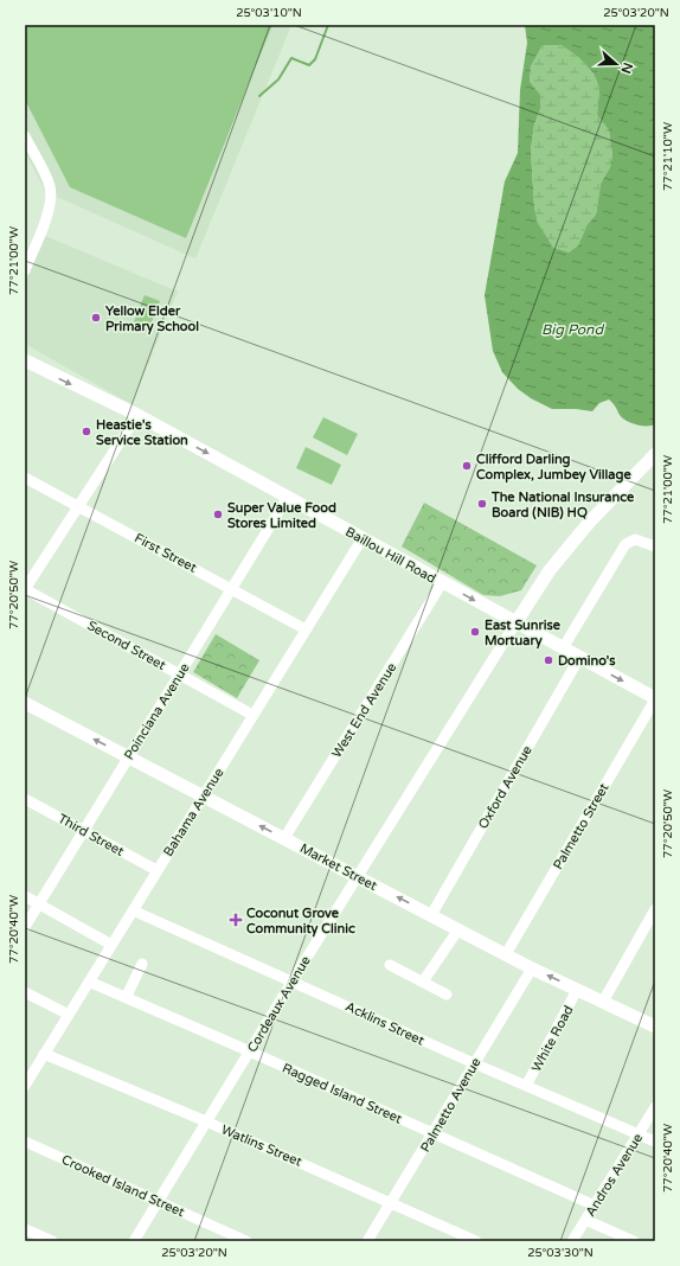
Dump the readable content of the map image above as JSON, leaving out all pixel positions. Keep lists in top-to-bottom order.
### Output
{
  "streets": {
    "main road": ["Baillou Hill Road", "Market Street"],
    "street": [
      "First Street",
      "Second Street",
      "West End Avenue",
      "Poinciana Avenue",
      "Oxford Avenue",
      "Bahama Avenue",
      "Palmetto Street",
      "Third Street",
      "Cordeaux Avenue",
      "Acklins Street",
      "White Road",
      "Ragged Island Street",
      "Palmetto Avenue",
      "Watlins Street",
      "Andros Avenue",
      "Crooked Island Street"
    ]
  },
  "crossings": [
    ["First Street", "Poinciana Avenue"],
    ["First Street", "Bahama Avenue"],
    ["Baillou Hill Road", "West End Avenue"],
    ["Baillou Hill Road", "Poinciana Avenue"],
    ["Baillou Hill Road", "Oxford Avenue"],
    ["Baillou Hill Road", "Bahama Avenue"],
    ["Baillou Hill Road", "Palmetto Street"],
    ["Baillou Hill Road", "Cordeaux Avenue"],
    ["Second Street", "Poinciana Avenue"],
    ["Second Street", "Bahama Avenue"],
    ["West End Avenue", "Market Street"],
    ["Poinciana Avenue", "Third Street"],
    ["Poinciana Avenue", "Market Street"],
    ["Oxford Avenue", "Market Street"],
    ["Bahama Avenue", "Third Street"],
    ["Bahama Avenue", "Market Street"],
    ["Bahama Avenue", "Acklins Street"],
    ["Bahama Avenue", "Ragged Island Street"],
    ["Bahama Avenue", "Watlins Street"],
    ["Palmetto Street", "Market Street"],
    ["Market Street", "Cordeaux Avenue"],
    ["Market Street", "White Road"],
    ["Market Street", "Palmetto Avenue"],
    ["Cordeaux Avenue", "Acklins Street"],
    ["Cordeaux Avenue", "Ragged Island Street"],
    ["Cordeaux Avenue", "Watlins Street"],
    ["Cordeaux Avenue", "Crooked Island Street"],
    ["Acklins Street", "White Road"],
    ["Acklins Street", "Palmetto Avenue"],
    ["Acklins Street", "Andros Avenue"],
    ["Ragged Island Street", "Palmetto Avenue"],
    ["Ragged Island Street", "Andros Avenue"],
    ["Palmetto Avenue", "Watlins Street"]
  ],
  "one_way": ["Baillou Hill Road", "Market Street"],
  "water": ["Big Pond"],
  "places": {
    "other": [
      "Yellow Elder Primary School",
      "Heastie's Service Station",
      "Clifford Darling Complex, Jumbey Village",
      "The National Insurance Board (NIB) HQ",
      "Super Value Food Stores Limited",
      "East Sunrise Mortuary",
      "Domino's"
    ],
    "health": ["Coconut Grove Community Clinic"]
  },
  "north": "right",
  "coordinates": [
    "25°03'10\"N",
    "25°03'20\"N",
    "77°21'10\"W",
    "77°21'00\"W",
    "77°20'50\"W",
    "77°20'40\"W",
    "25°03'30\"N"
  ]
}
